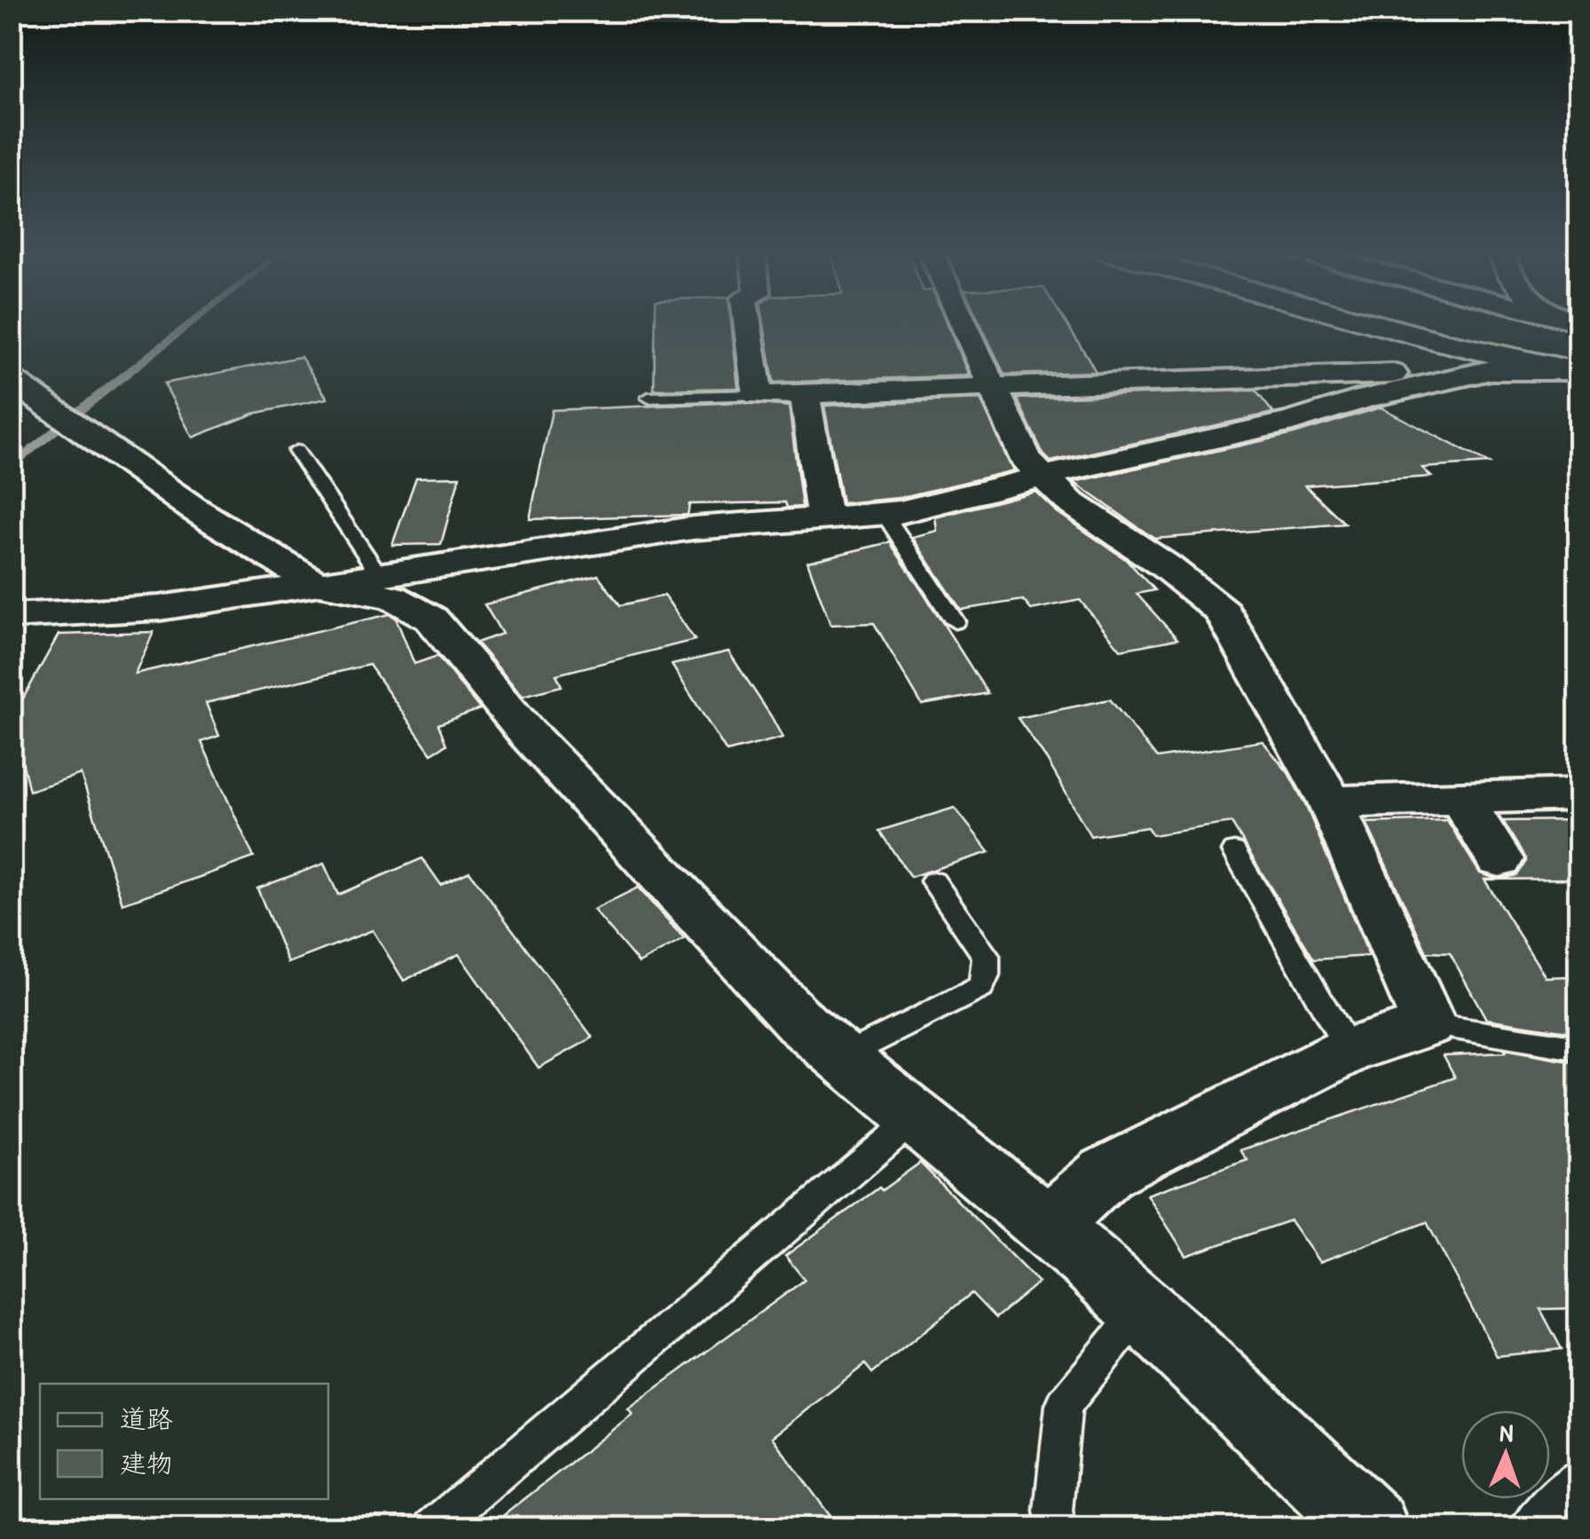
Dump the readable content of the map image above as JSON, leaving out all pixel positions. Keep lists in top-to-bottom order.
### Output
{
  "legend": ["道路", "建物"],
  "north": "top"
}
